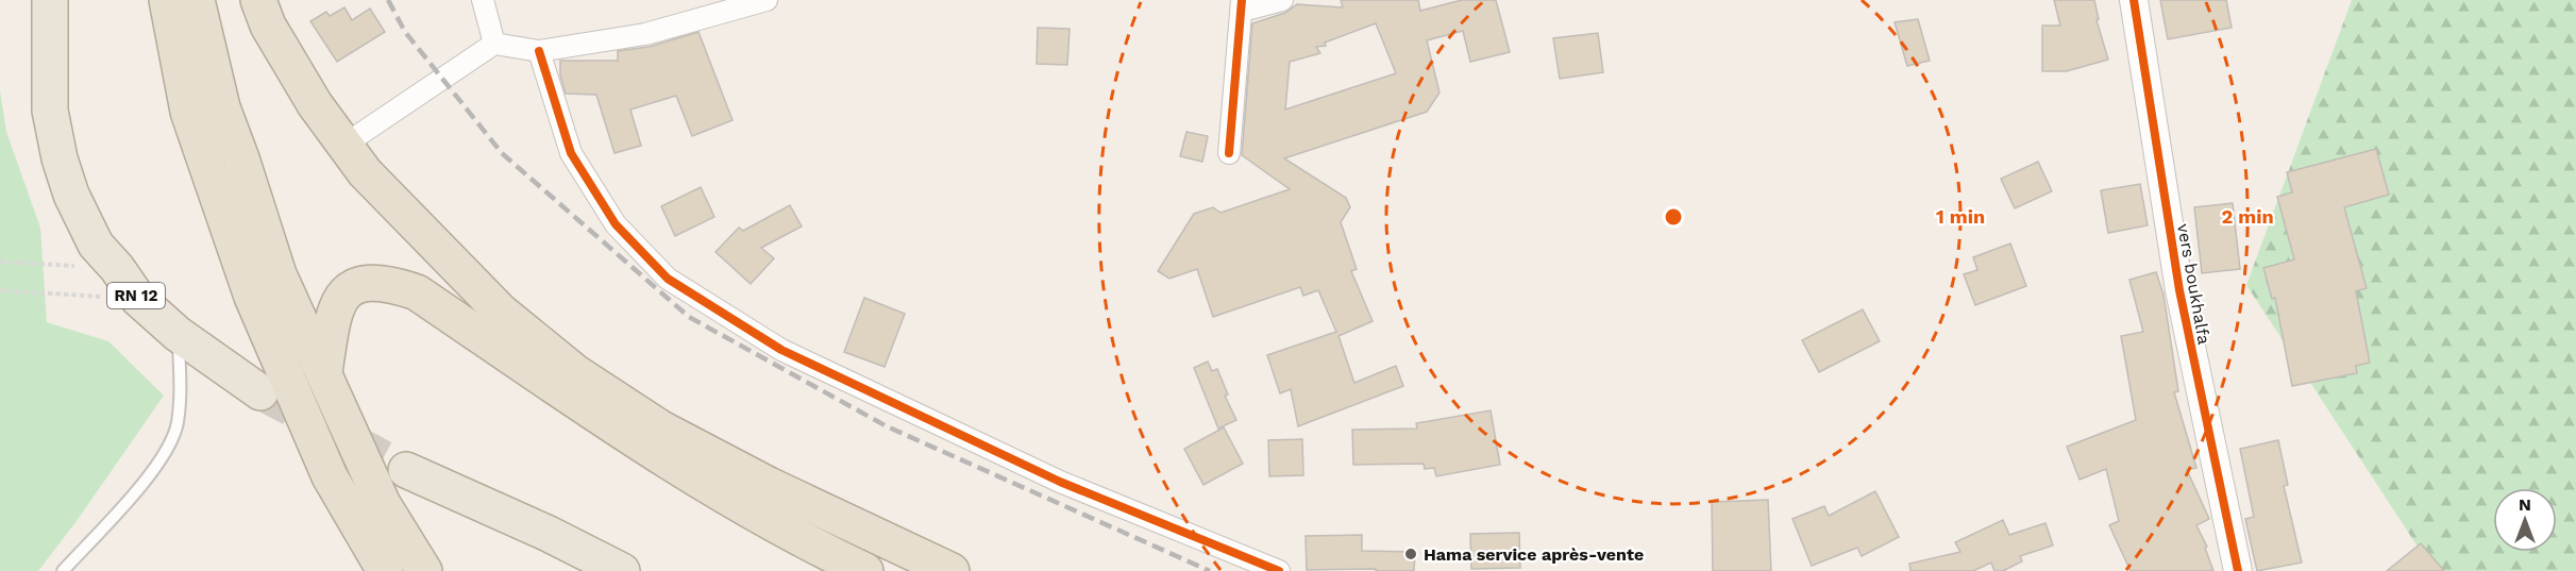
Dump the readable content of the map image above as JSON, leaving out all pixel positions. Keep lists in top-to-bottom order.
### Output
{
  "streets": {
    "highway": ["RN 12"],
    "street": ["vers boukhalfa"]
  },
  "places": ["Hama service après-vente"],
  "north": "top",
  "rings": ["1 min", "2 min"]
}
